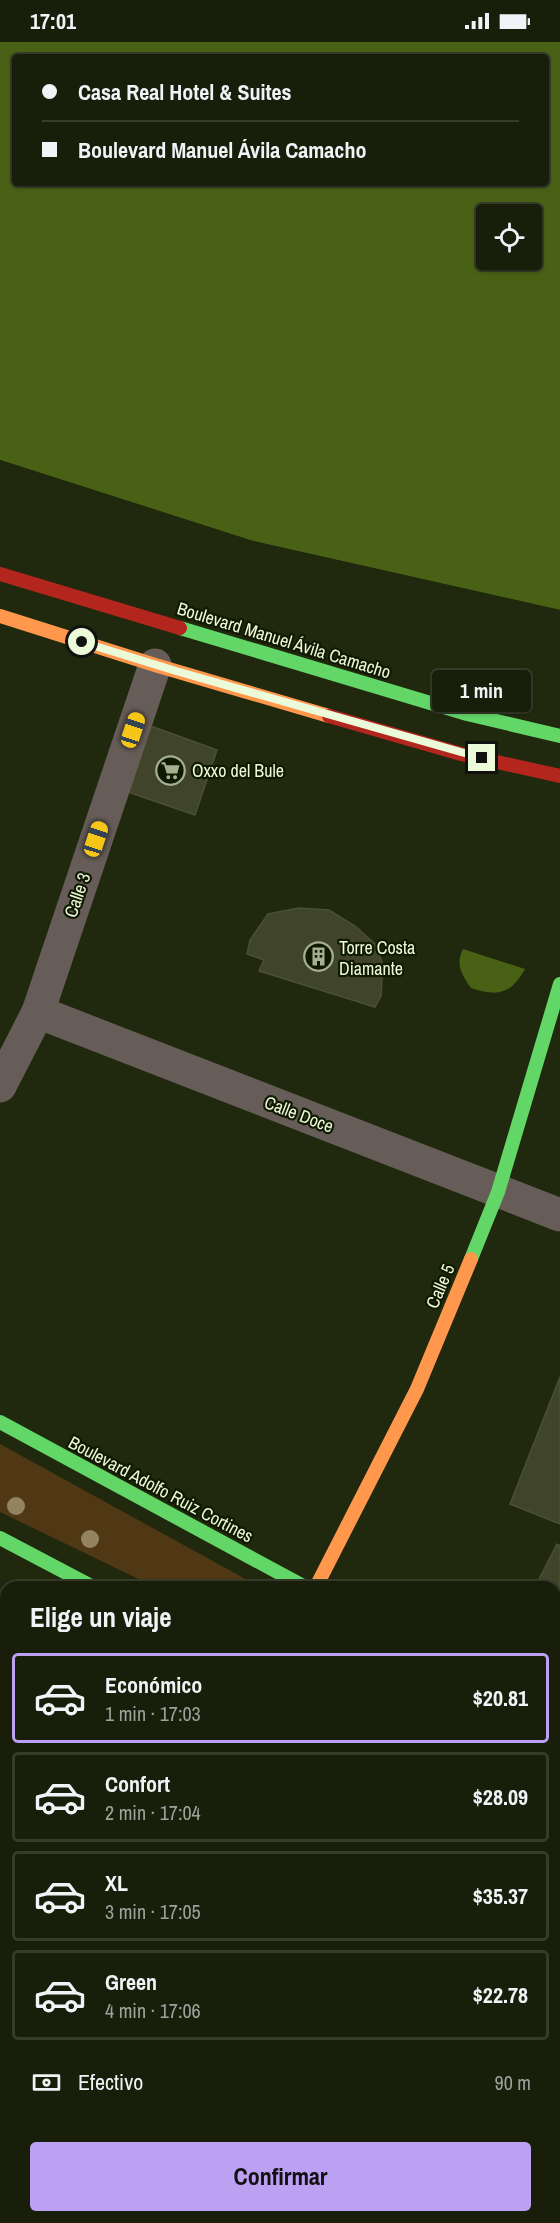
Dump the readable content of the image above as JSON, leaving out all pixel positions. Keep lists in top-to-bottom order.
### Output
{
  "streets": {
    "main road": ["Boulevard Manuel Ávila Camacho", "Calle 5", "Boulevard Adolfo Ruiz Cortines"],
    "street": ["Calle 3", "Calle Doce"]
  },
  "crossings": [
    ["Calle 3", "Calle Doce"],
    ["Calle Doce", "Calle 5"]
  ],
  "places": {
    "supermarket": ["Oxxo del Bule"],
    "building": ["Torre Costa Diamante"]
  },
  "page": {
    "status": "17:01",
    "banner": ["Casa Real Hotel & Suites", "Boulevard Manuel Ávila Camacho"],
    "bubble": "1 min",
    "heading": "Elige un viaje",
    "list": [
      {
        "name": "Económico",
        "note": "1 min · 17:03",
        "value": "$20.81"
      },
      {
        "name": "Confort",
        "note": "2 min · 17:04",
        "value": "$28.09"
      },
      {
        "name": "XL",
        "note": "3 min · 17:05",
        "value": "$35.37"
      },
      {
        "name": "Green",
        "note": "4 min · 17:06",
        "value": "$22.78"
      }
    ],
    "pay": ["Efectivo", "90 m"],
    "buttons": "Confirmar"
  }
}
